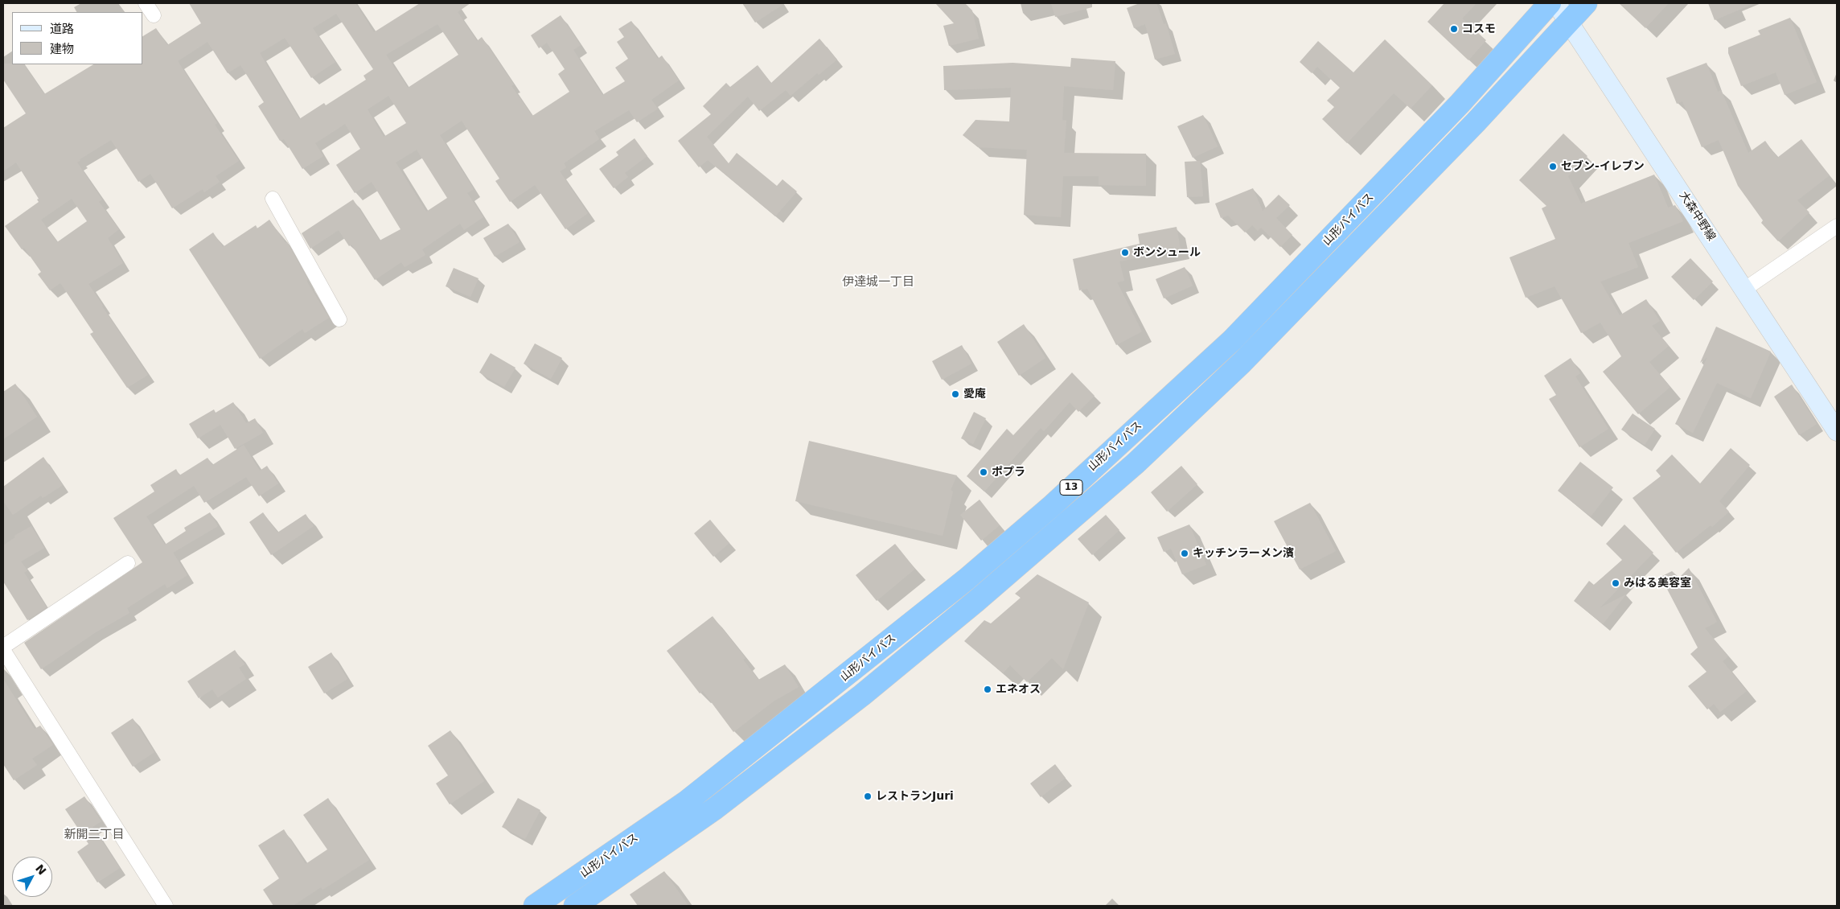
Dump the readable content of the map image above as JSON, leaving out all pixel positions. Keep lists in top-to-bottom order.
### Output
{
  "streets": {
    "highway": ["山形バイパス", "13"],
    "main road": ["大森中野線"]
  },
  "crossings": [
    ["大森中野線", "山形バイパス"]
  ],
  "districts": ["伊達城一丁目", "新開二丁目"],
  "places": [
    "コスモ",
    "セブン-イレブン",
    "ボンシュール",
    "愛庵",
    "ポプラ",
    "キッチンラーメン濱",
    "みはる美容室",
    "エネオス",
    "レストランJuri"
  ],
  "legend": ["道路", "建物"],
  "north": "top right"
}
